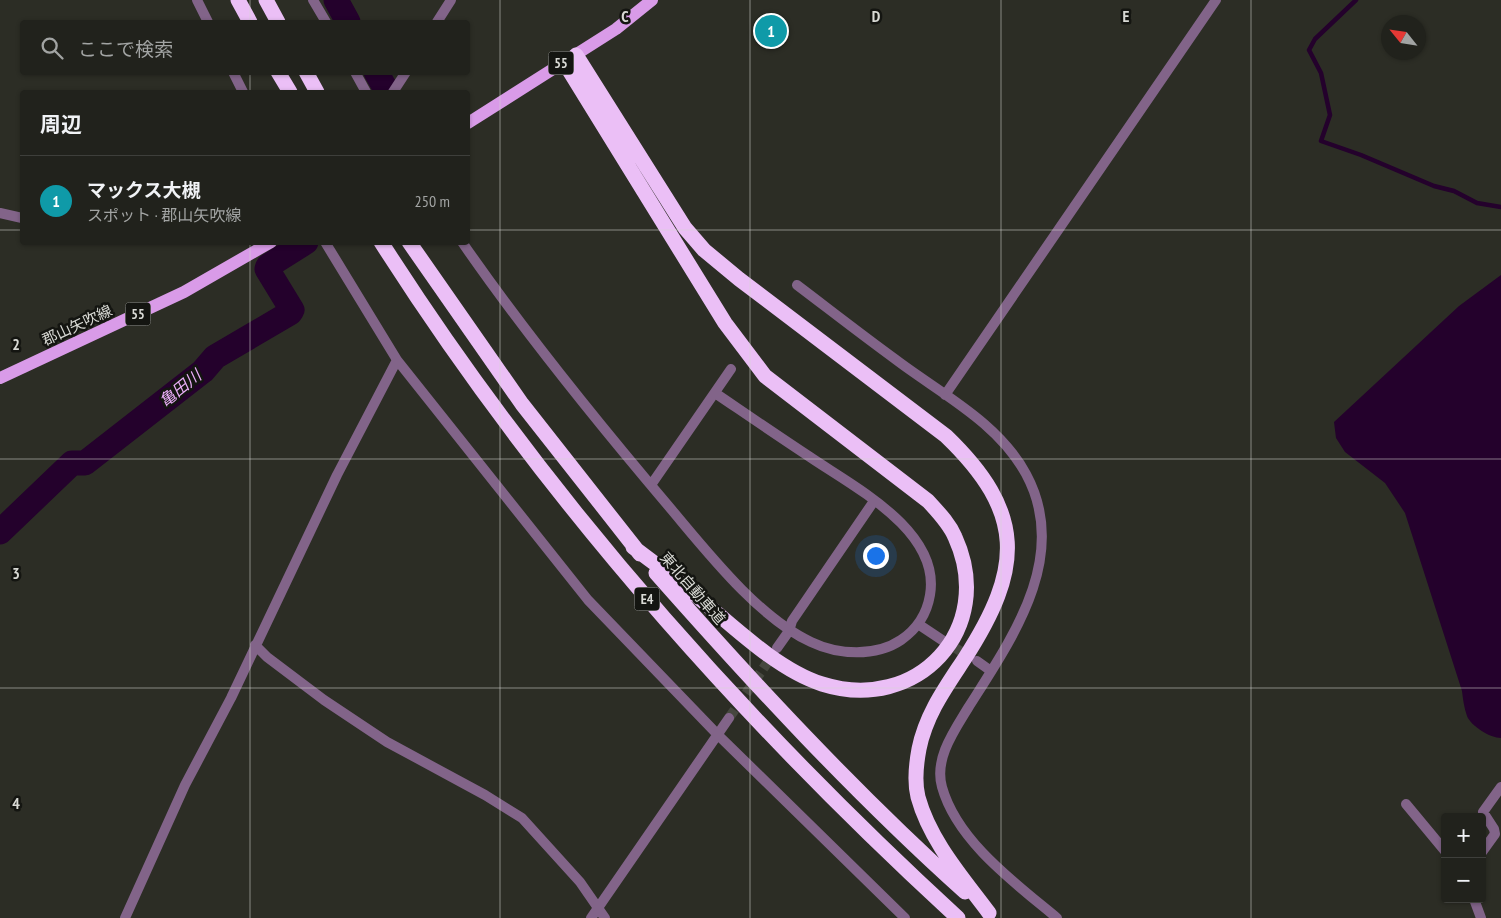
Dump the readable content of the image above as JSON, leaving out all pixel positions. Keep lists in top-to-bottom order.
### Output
{
  "streets": {
    "highway": ["東北自動車道", "E4"],
    "main road": ["55", "郡山矢吹線"]
  },
  "water": ["亀田川"],
  "north": "top left",
  "page": {
    "pins": "1",
    "search": "ここで検索",
    "heading": "周辺",
    "list": [
      {
        "mark": "1",
        "name": "マックス大槻",
        "note": "スポット · 郡山矢吹線",
        "value": "250 m"
      }
    ],
    "map_buttons": ["+", "−"]
  },
  "grid": {
    "columns": ["C", "D", "E"],
    "rows": ["2", "3", "4"]
  }
}
